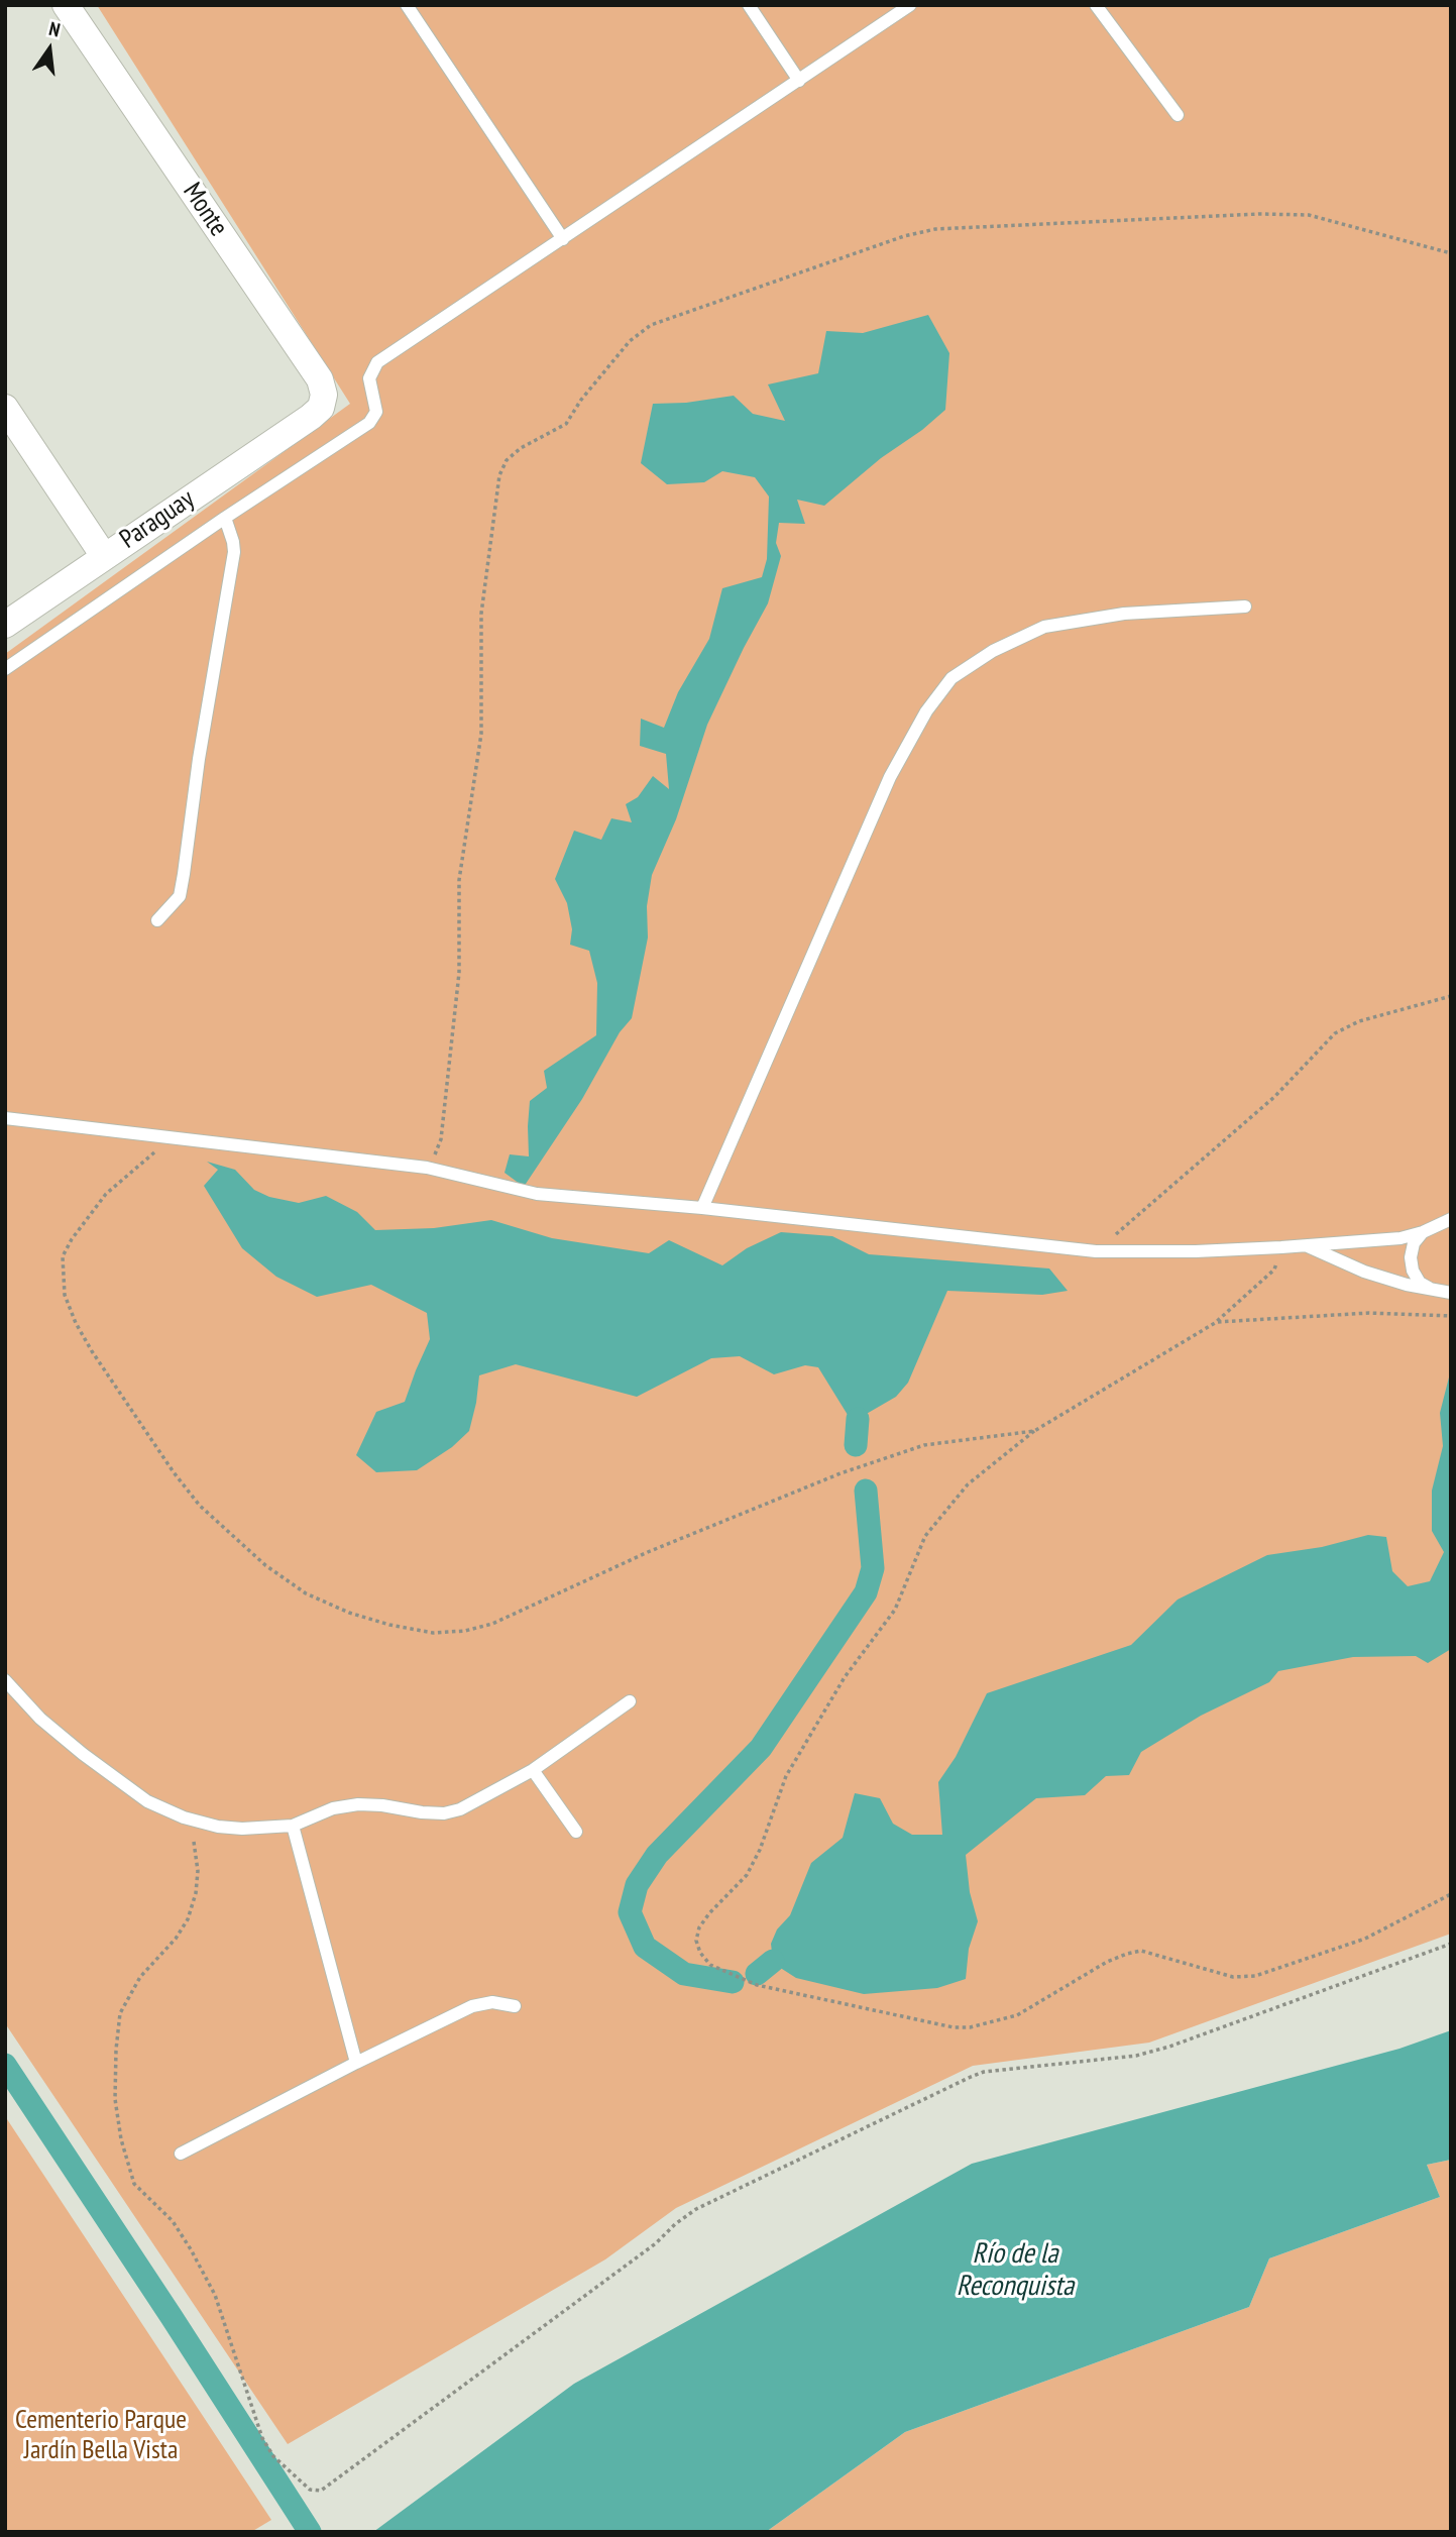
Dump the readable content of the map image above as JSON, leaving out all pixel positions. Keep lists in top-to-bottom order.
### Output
{
  "streets": {
    "street": ["Monte", "Paraguay"]
  },
  "crossings": [
    ["Monte", "Paraguay"]
  ],
  "water": ["Río de la Reconquista"],
  "parks": ["Cementerio Parque Jardín Bella Vista"],
  "north": "top"
}
